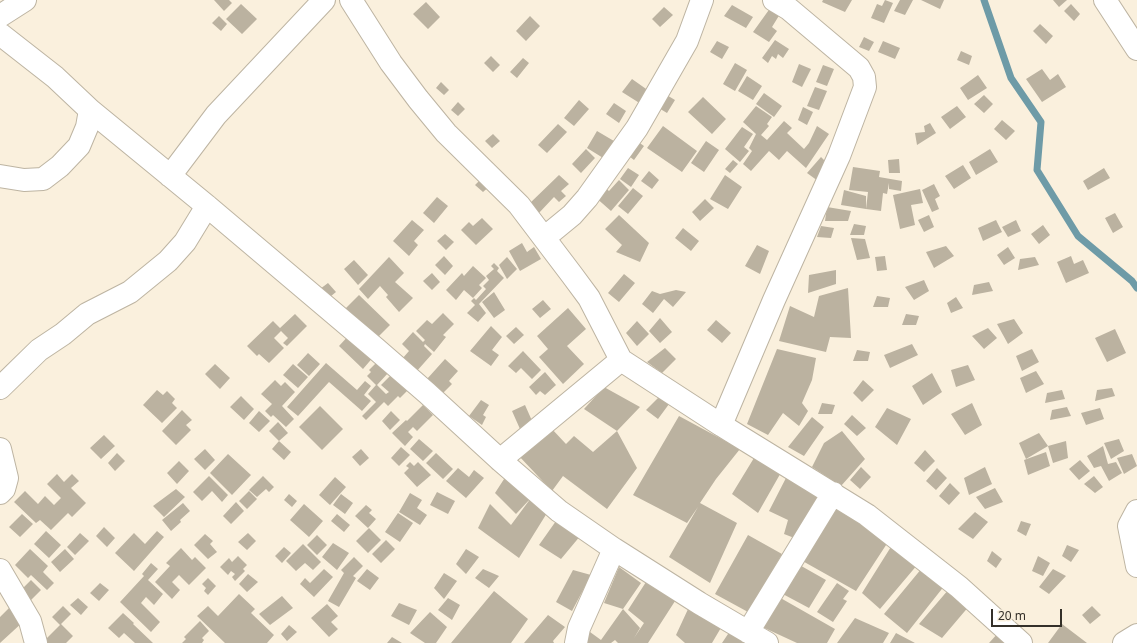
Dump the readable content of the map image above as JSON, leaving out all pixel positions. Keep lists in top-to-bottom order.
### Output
{
  "scale_bar": "20 m"
}
